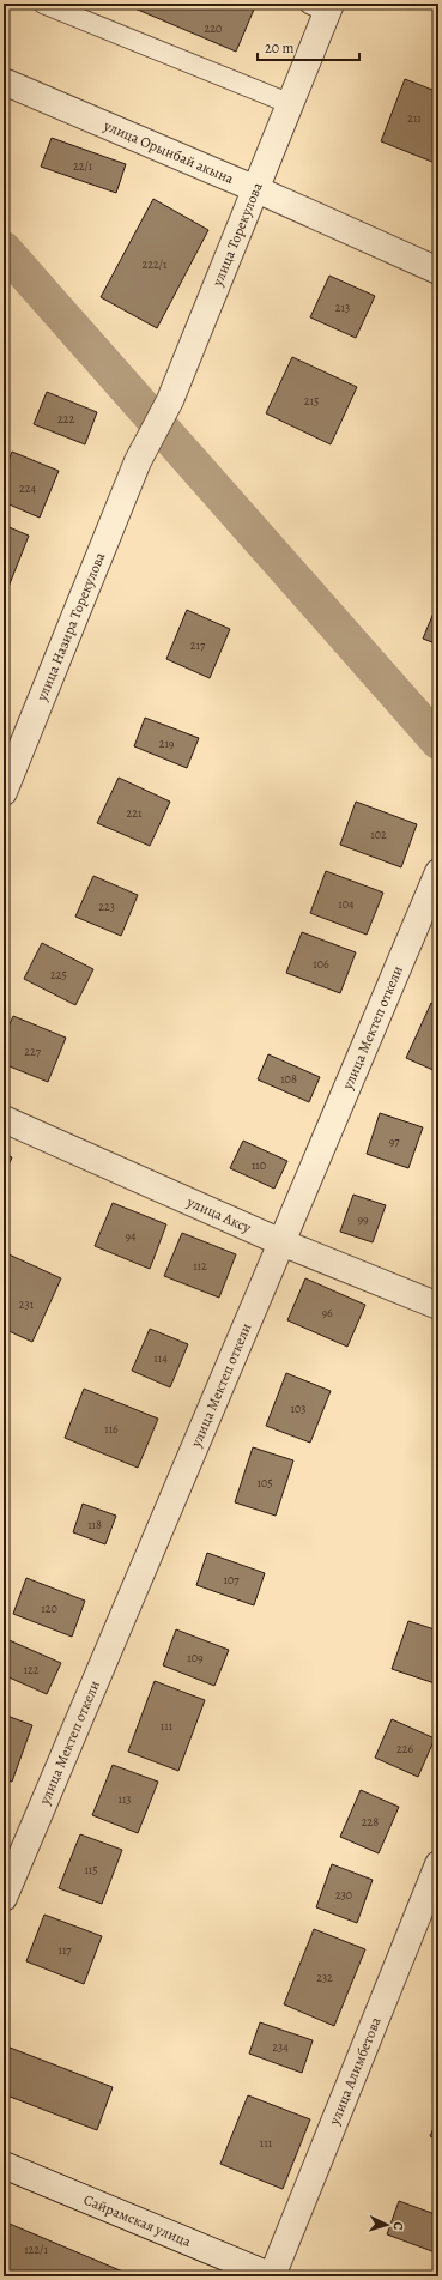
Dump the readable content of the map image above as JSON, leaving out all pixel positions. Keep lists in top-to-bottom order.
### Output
{
  "streets": {
    "street": [
      "улица Орынбай акына",
      "улица Торекулова",
      "улица Назира Торекулова",
      "улица Мектеп откели",
      "улица Аксу",
      "улица Алимбетова",
      "Сайрамская улица"
    ]
  },
  "crossings": [
    ["улица Орынбай акына", "улица Торекулова"],
    ["улица Торекулова", "улица Назира Торекулова"],
    ["улица Мектеп откели", "улица Аксу"],
    ["улица Алимбетова", "Сайрамская улица"]
  ],
  "house_numbers": [
    "220",
    "211",
    "22/1",
    "222/1",
    "213",
    "215",
    "222",
    "224",
    "217",
    "219",
    "221",
    "102",
    "104",
    "223",
    "106",
    "225",
    "227",
    "108",
    "97",
    "110",
    "99",
    "94",
    "112",
    "231",
    "96",
    "114",
    "103",
    "116",
    "105",
    "118",
    "107",
    "120",
    "109",
    "122",
    "111",
    "226",
    "113",
    "228",
    "115",
    "230",
    "117",
    "232",
    "234",
    "111",
    "122/1"
  ],
  "scale_bar": "20 m",
  "north": "right"
}
